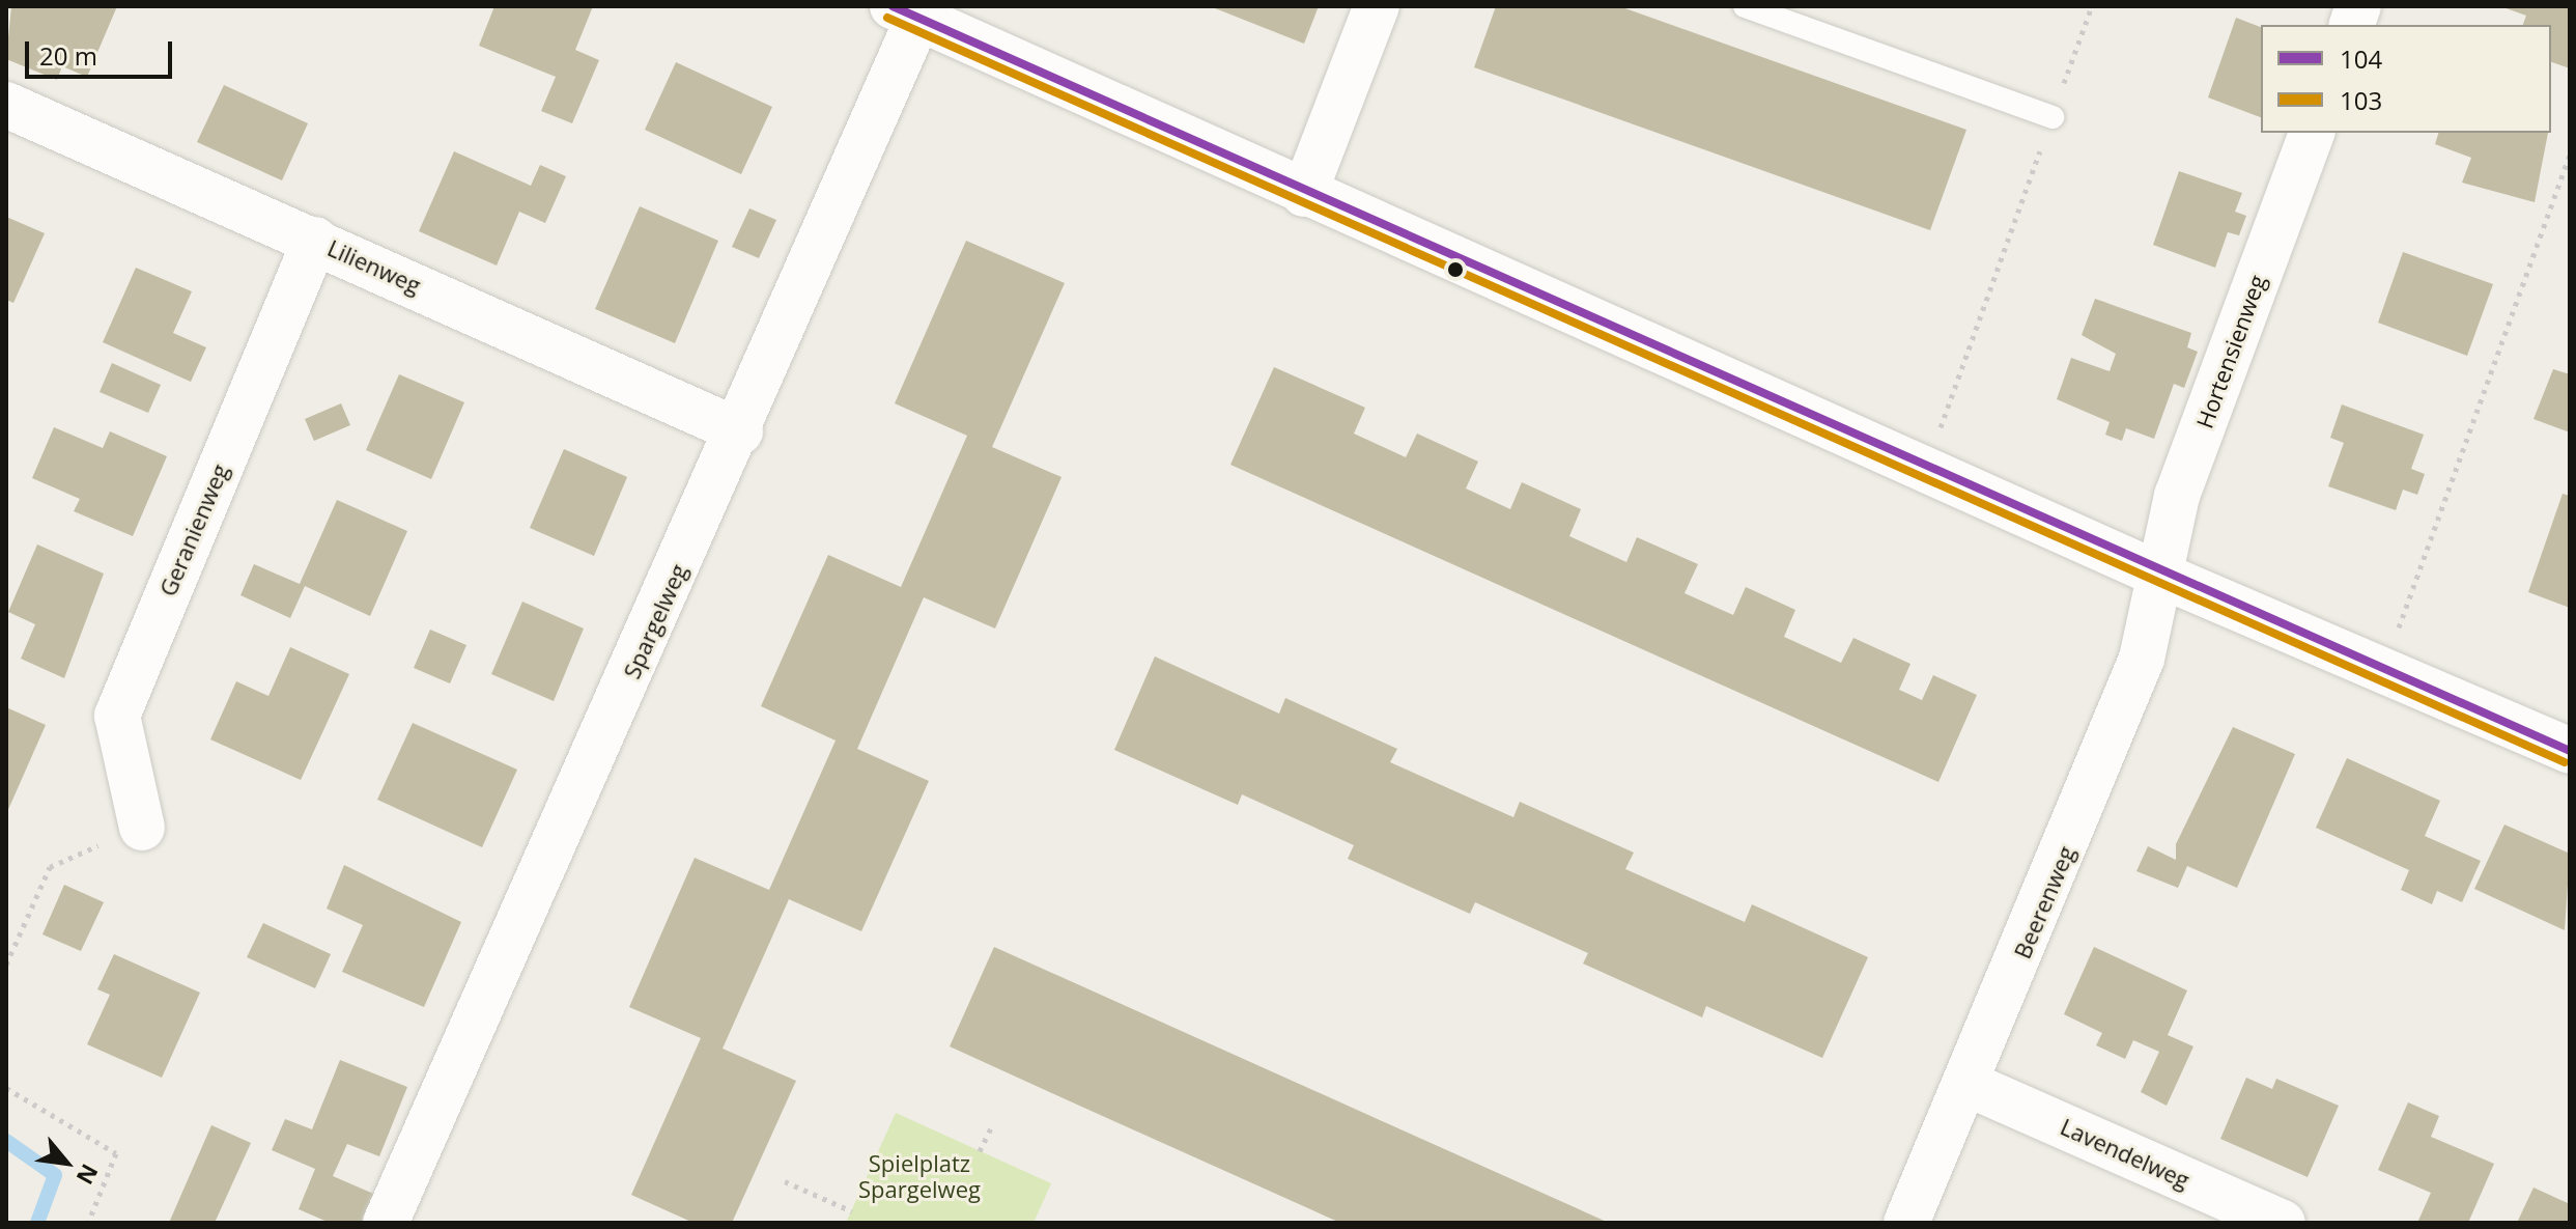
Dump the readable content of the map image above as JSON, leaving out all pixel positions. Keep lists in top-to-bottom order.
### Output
{
  "streets": {
    "street": [
      "Lilienweg",
      "Hortensienweg",
      "Geranienweg",
      "Spargelweg",
      "Beerenweg",
      "Lavendelweg"
    ]
  },
  "crossings": [
    ["Lilienweg", "Geranienweg"],
    ["Lilienweg", "Spargelweg"],
    ["Hortensienweg", "Beerenweg"],
    ["Beerenweg", "Lavendelweg"]
  ],
  "parks": ["Spielplatz Spargelweg"],
  "lines": ["transit line 104", "transit line 103"],
  "legend": ["104", "103"],
  "scale_bar": "20 m",
  "north": "bottom right"
}
